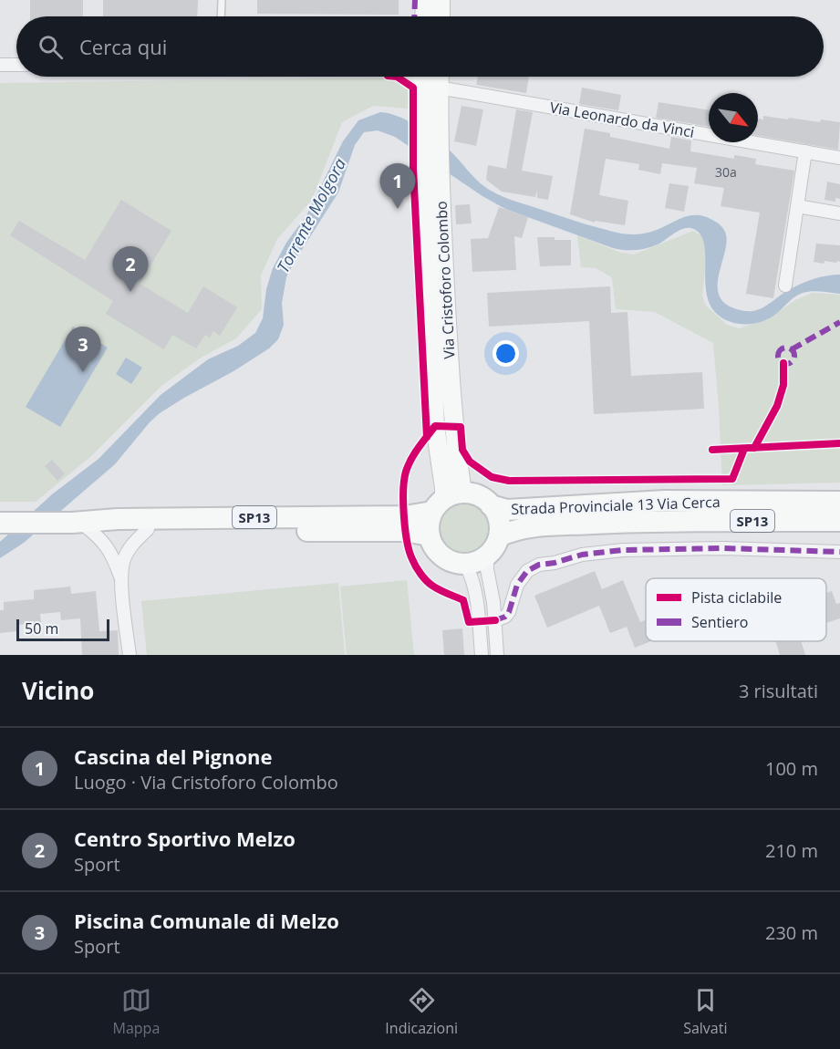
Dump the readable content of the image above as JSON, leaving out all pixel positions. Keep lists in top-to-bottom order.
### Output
{
  "streets": {
    "main road": ["Strada Provinciale 13 Via Cerca", "SP13"],
    "street": ["Via Leonardo da Vinci", "Via Cristoforo Colombo"]
  },
  "crossings": [
    ["Via Leonardo da Vinci", "Via Cristoforo Colombo"],
    ["Via Cristoforo Colombo", "Strada Provinciale 13 Via Cerca"],
    ["Via Cristoforo Colombo", "SP13"],
    ["Strada Provinciale 13 Via Cerca", "SP13"]
  ],
  "water": ["Torrente Molgora"],
  "house_numbers": ["30a"],
  "legend": ["Pista ciclabile", "Sentiero"],
  "scale_bar": "50 m",
  "north": "bottom right",
  "page": {
    "search": "Cerca qui",
    "pins": ["1", "2", "3"],
    "scale": "50 m",
    "heading": ["Vicino", "3 risultati"],
    "list": [
      {
        "mark": "1",
        "name": "Cascina del Pignone",
        "note": "Luogo · Via Cristoforo Colombo",
        "value": "100 m"
      },
      {
        "mark": "2",
        "name": "Centro Sportivo Melzo",
        "note": "Sport",
        "value": "210 m"
      },
      {
        "mark": "3",
        "name": "Piscina Comunale di Melzo",
        "note": "Sport",
        "value": "230 m"
      }
    ],
    "nav": ["Mappa", "Indicazioni", "Salvati"]
  }
}
